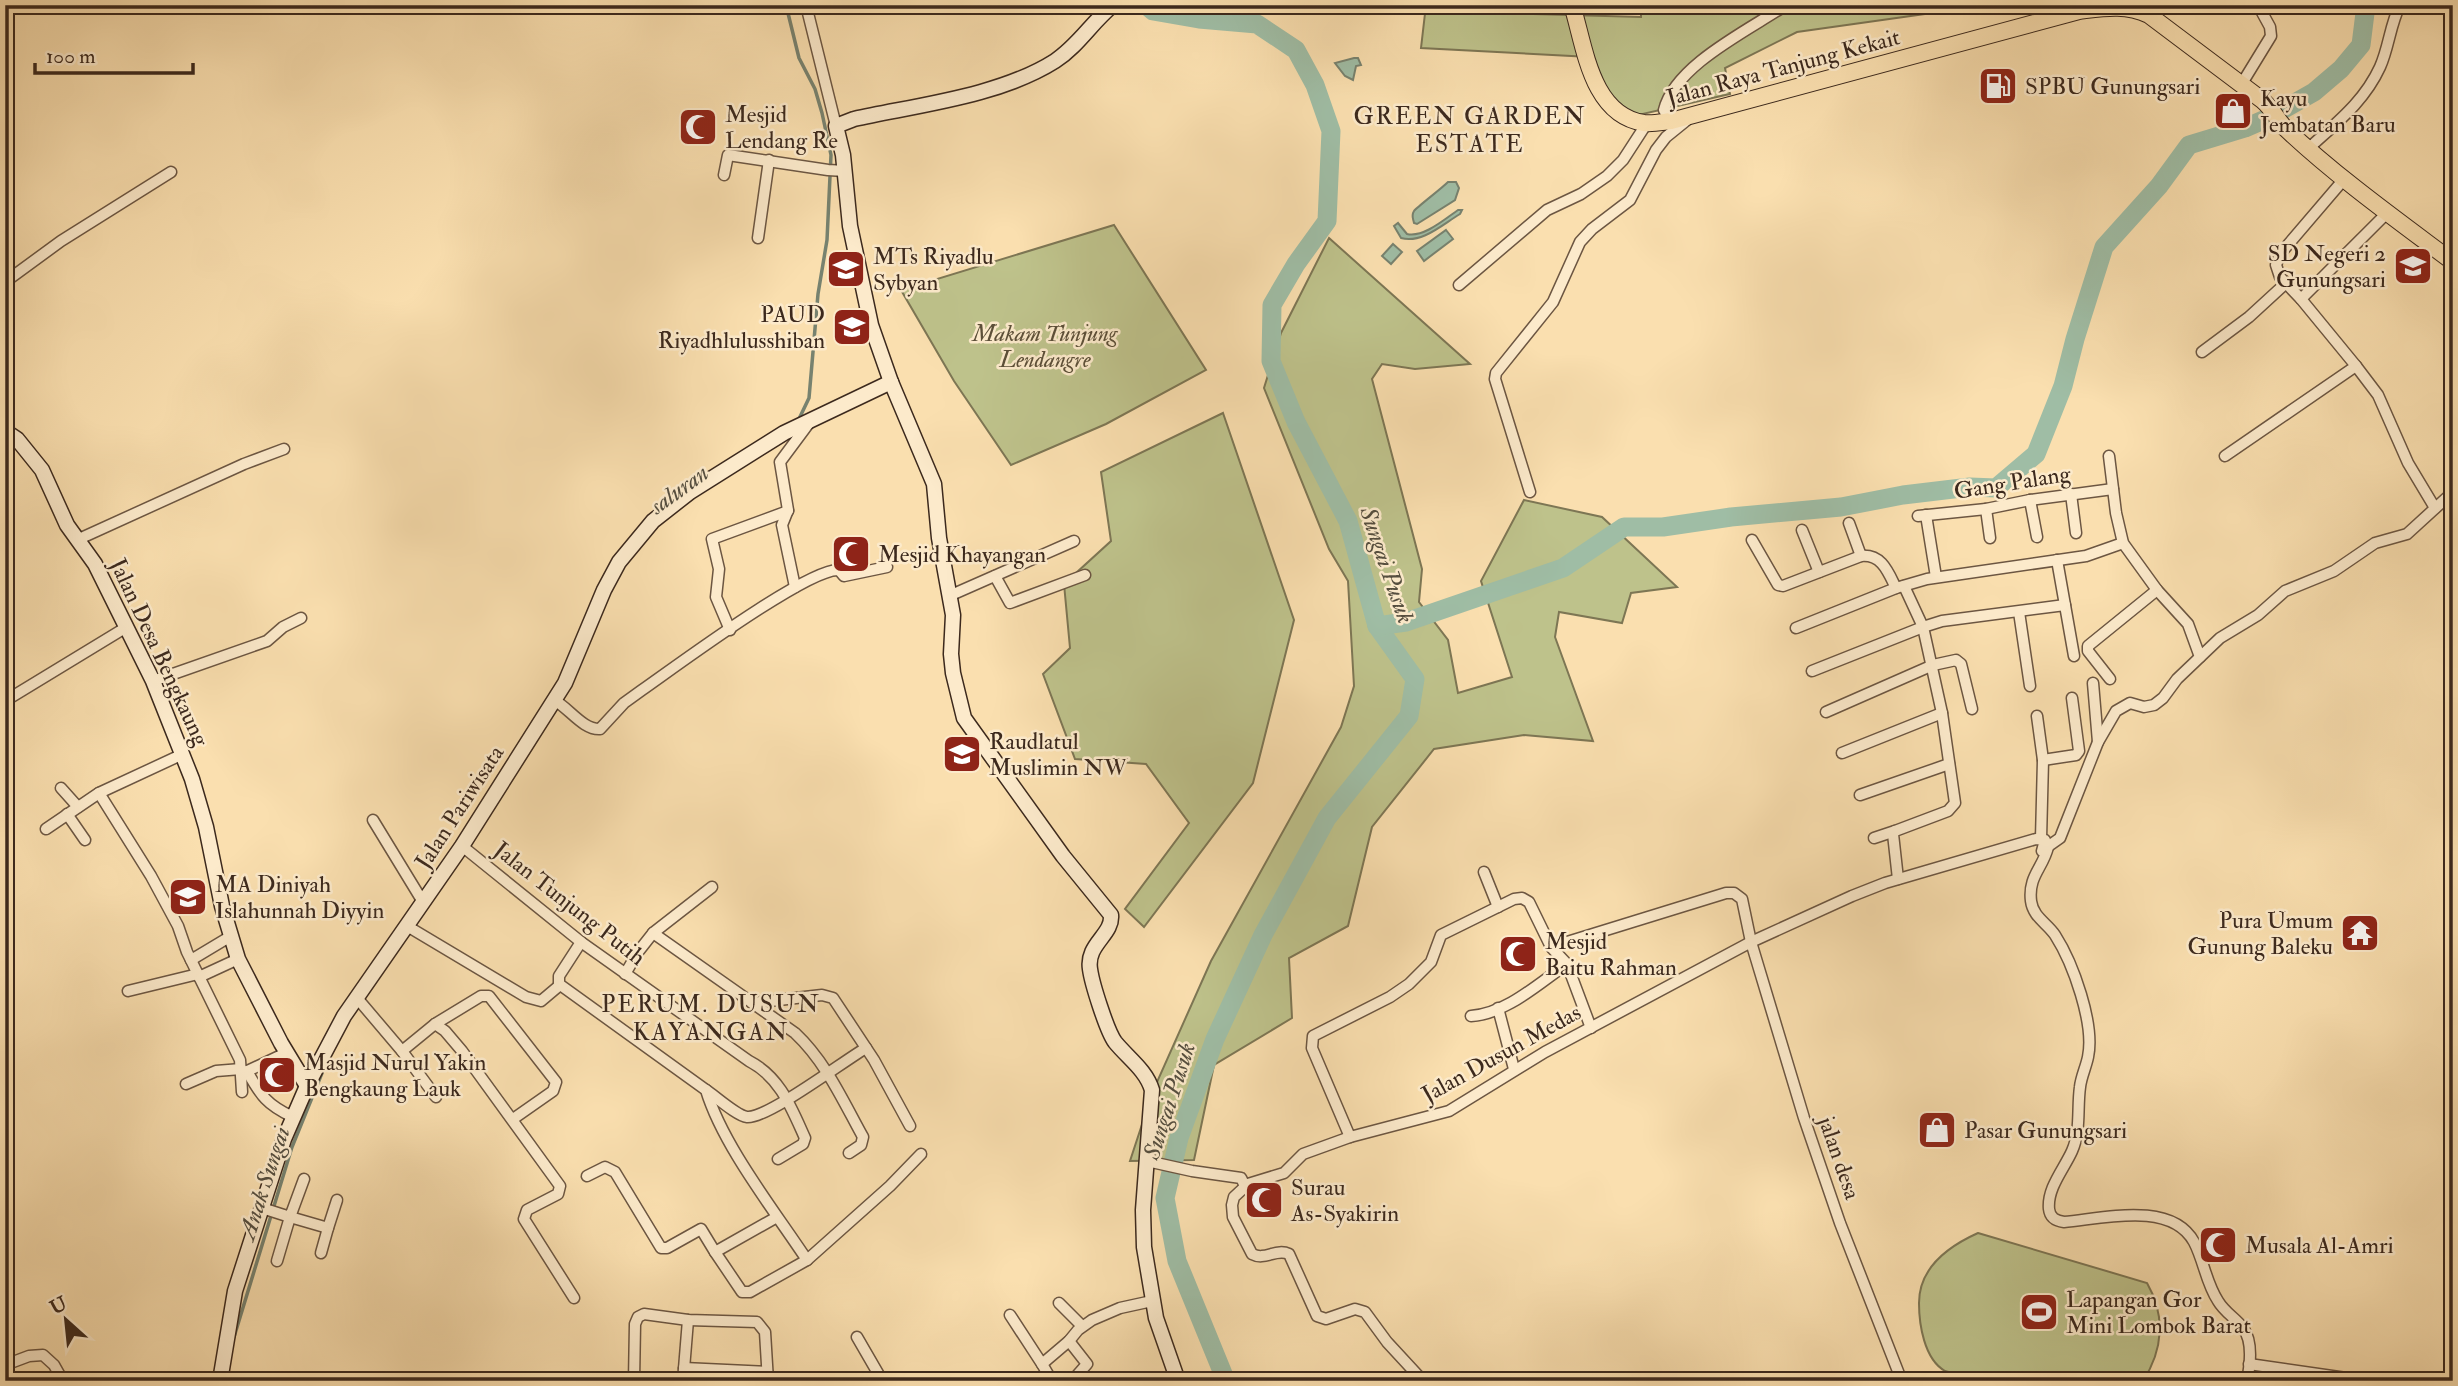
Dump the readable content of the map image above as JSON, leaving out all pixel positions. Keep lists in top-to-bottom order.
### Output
{
  "streets": {
    "main road": ["Jalan Raya Tanjung Kekait"],
    "street": [
      "Gang Palang",
      "Jalan Desa Bengkaung",
      "Jalan Pariwisata",
      "Jalan Tunjung Putih",
      "Jalan Dusun Medas",
      "jalan desa"
    ]
  },
  "crossings": [
    ["Jalan Desa Bengkaung", "Jalan Pariwisata"],
    ["Jalan Pariwisata", "Jalan Tunjung Putih"],
    ["Jalan Dusun Medas", "jalan desa"]
  ],
  "districts": ["GREEN GARDEN ESTATE", "PERUM. DUSUN KAYANGAN"],
  "water": ["saluran", "Sungai Pusuk", "Anak Sungai"],
  "parks": ["Makam Tunjung Lendangre"],
  "places": {
    "fuel station": ["SPBU Gunungsari"],
    "shop": ["Kayu Jembatan Baru", "Pasar Gunungsari"],
    "mosque": [
      "Mesjid Lendang Re",
      "Mesjid Khayangan",
      "Mesjid Baitu Rahman",
      "Masjid Nurul Yakin Bengkaung Lauk",
      "Surau As-Syakirin",
      "Musala Al-Amri"
    ],
    "school or university": [
      "SD Negeri 2 Gunungsari",
      "MTs Riyadlu Sybyan",
      "PAUD Riyadhlulusshiban",
      "Raudlatul Muslimin NW",
      "MA Diniyah Islahunnah Diyyin"
    ],
    "temple": ["Pura Umum Gunung Baleku"],
    "sports": ["Lapangan Gor Mini Lombok Barat"]
  },
  "scale_bar": "100 m",
  "north": "top left"
}
